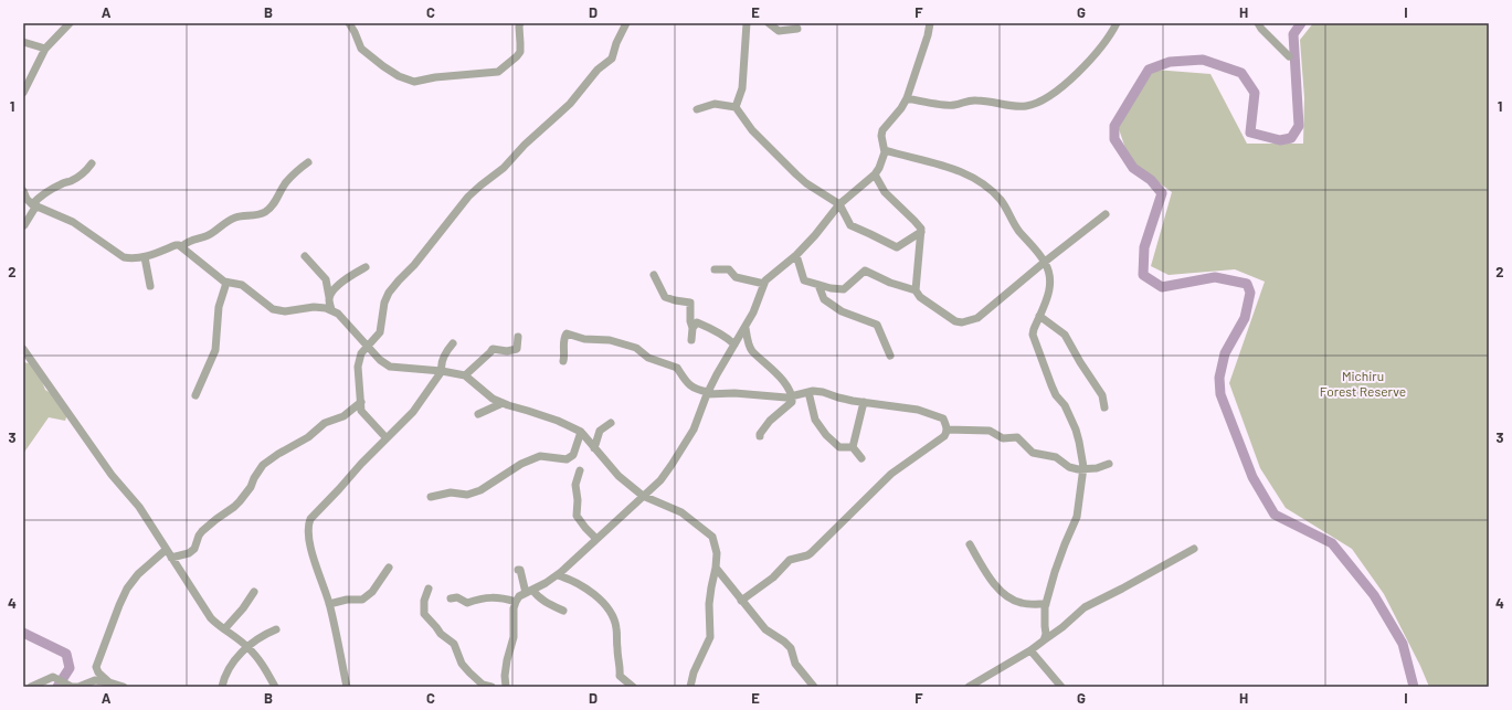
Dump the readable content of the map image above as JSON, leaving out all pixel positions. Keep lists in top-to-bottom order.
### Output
{
  "parks": ["Michiru Forest Reserve"],
  "grid": {
    "columns": [
      "A",
      "B",
      "C",
      "D",
      "E",
      "F",
      "G",
      "H",
      "I"
    ],
    "rows": [
      "1",
      "2",
      "3",
      "4"
    ]
  }
}
